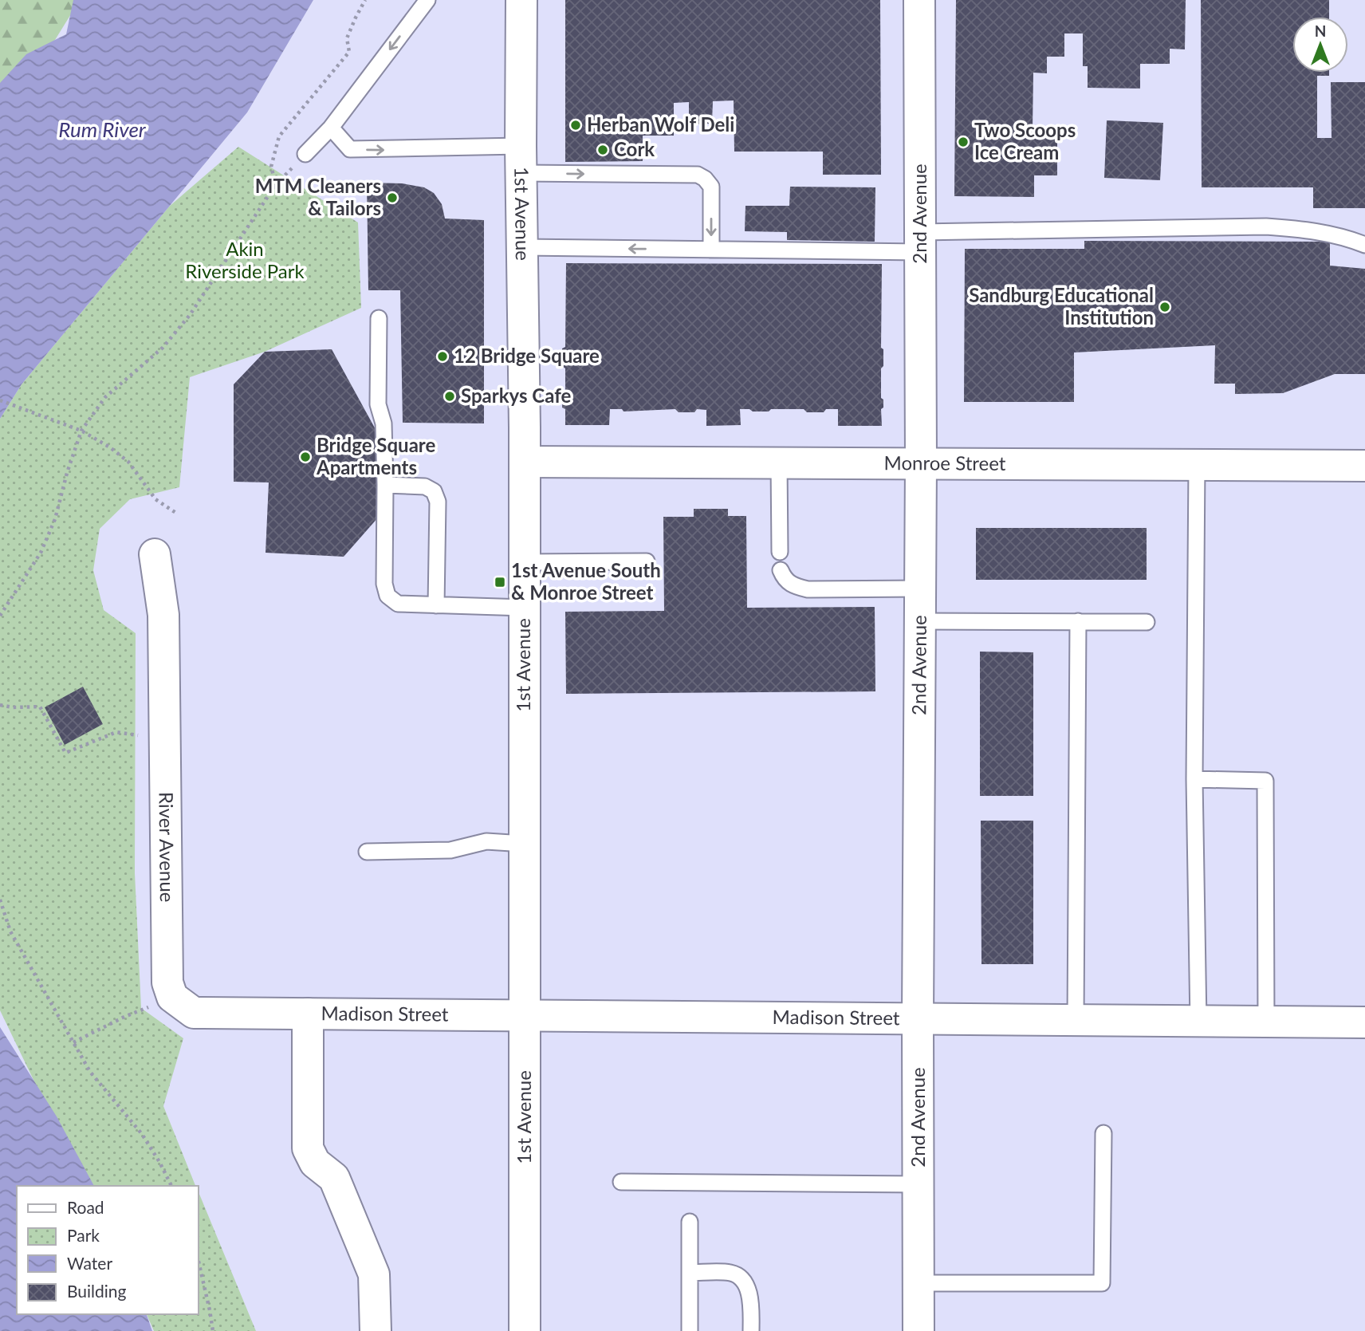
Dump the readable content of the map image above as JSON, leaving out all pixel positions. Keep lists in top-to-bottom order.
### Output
{
  "streets": {
    "street": [
      "1st Avenue",
      "2nd Avenue",
      "Monroe Street",
      "River Avenue",
      "Madison Street"
    ]
  },
  "crossings": [
    ["1st Avenue", "Monroe Street"],
    ["1st Avenue", "Madison Street"],
    ["2nd Avenue", "Monroe Street"],
    ["2nd Avenue", "Madison Street"]
  ],
  "water": ["Rum River"],
  "parks": ["Akin Riverside Park"],
  "places": {
    "other": [
      "Herban Wolf Deli",
      "Two Scoops Ice Cream",
      "Cork",
      "MTM Cleaners & Tailors",
      "Sandburg Educational Institution",
      "12 Bridge Square",
      "Sparkys Cafe",
      "Bridge Square Apartments"
    ],
    "transit": ["1st Avenue South & Monroe Street"]
  },
  "legend": [
    "Road",
    "Park",
    "Water",
    "Building"
  ],
  "north": "top"
}
